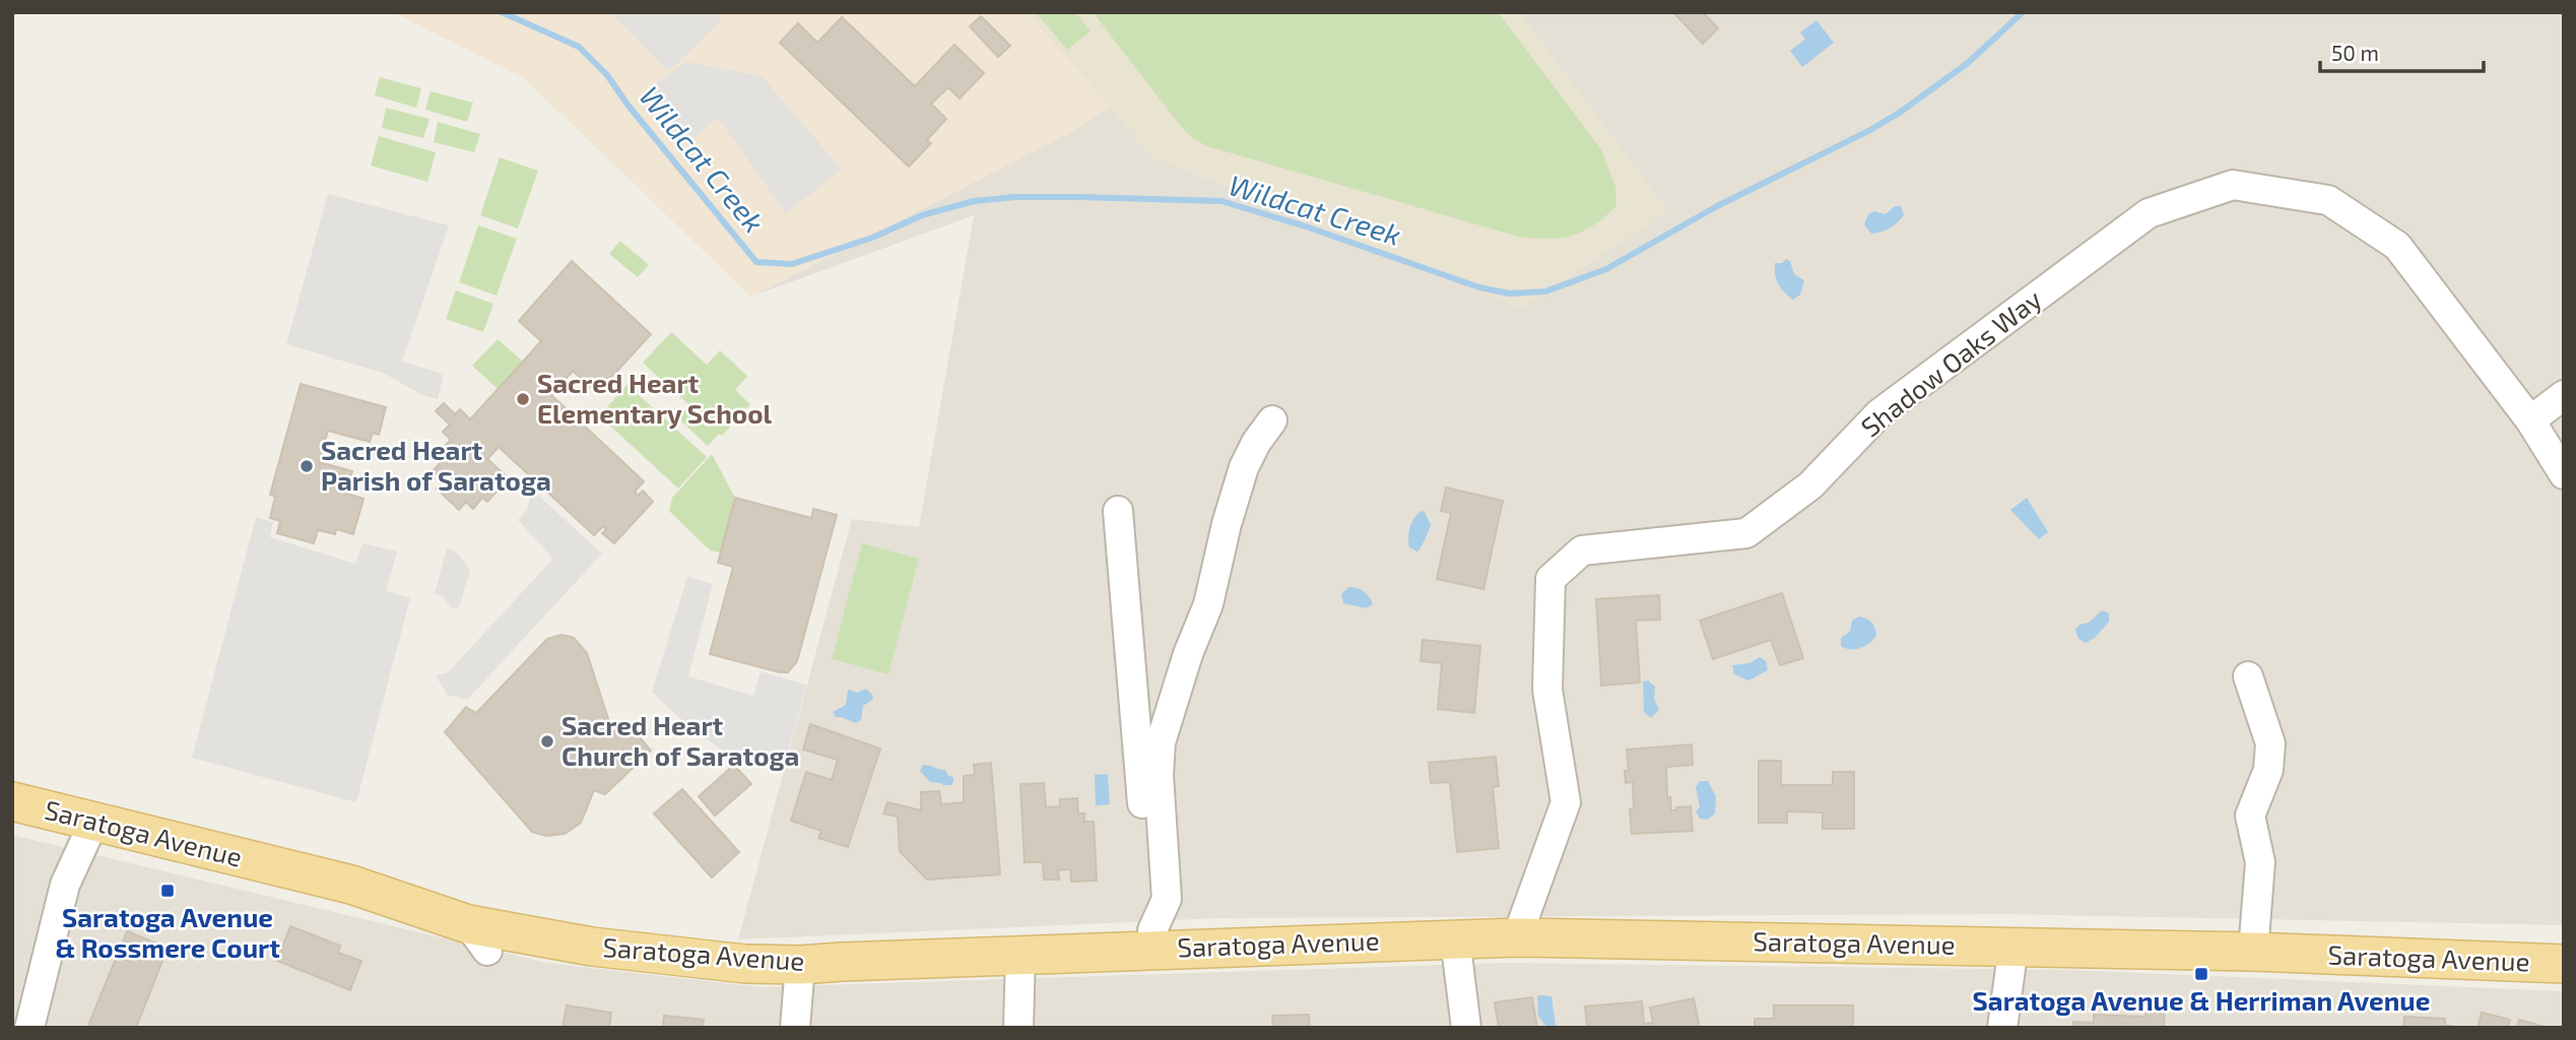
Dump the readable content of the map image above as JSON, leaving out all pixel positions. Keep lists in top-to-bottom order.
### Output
{
  "streets": {
    "main road": ["Saratoga Avenue"],
    "street": ["Shadow Oaks Way"]
  },
  "crossings": [
    ["Shadow Oaks Way", "Saratoga Avenue"]
  ],
  "water": ["Wildcat Creek"],
  "places": {
    "other": ["Sacred Heart Elementary School", "Sacred Heart Parish of Saratoga", "Sacred Heart Church of Saratoga"],
    "transit": ["Saratoga Avenue & Rossmere Court", "Saratoga Avenue & Herriman Avenue"]
  },
  "scale_bar": "50 m"
}
